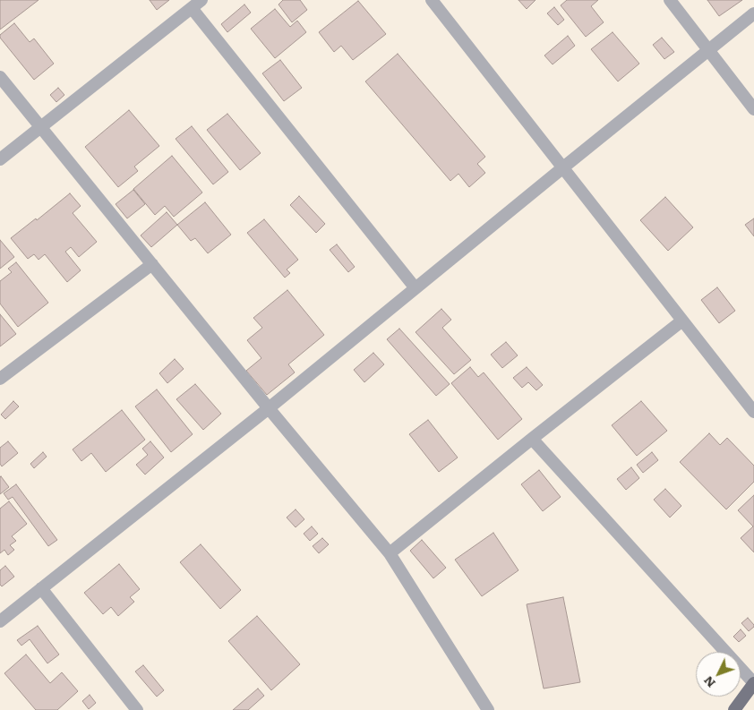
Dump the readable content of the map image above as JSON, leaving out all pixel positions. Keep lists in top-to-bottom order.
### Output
{
  "north": "bottom left"
}
